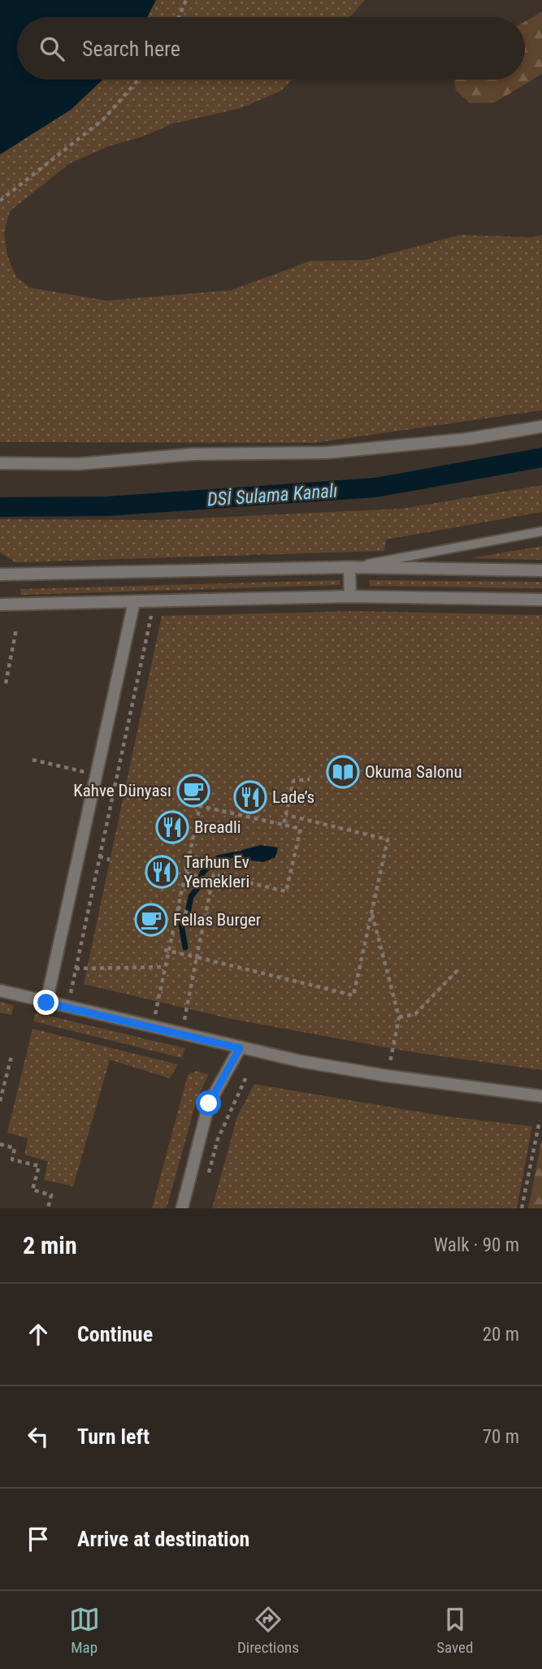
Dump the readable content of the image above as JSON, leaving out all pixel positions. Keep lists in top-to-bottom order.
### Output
{
  "water": ["DSİ Sulama Kanalı"],
  "places": {
    "library": ["Okuma Salonu"],
    "cafe": ["Kahve Dünyası", "Fellas Burger"],
    "restaurant": ["Lade’s", "Breadli", "Tarhun Ev Yemekleri"]
  },
  "page": {
    "search": "Search here",
    "heading": ["2 min", "Walk · 90 m"],
    "list": [
      ["Continue", "20 m"],
      ["Turn left", "70 m"],
      "Arrive at destination"
    ],
    "nav": ["Map", "Directions", "Saved"]
  }
}
